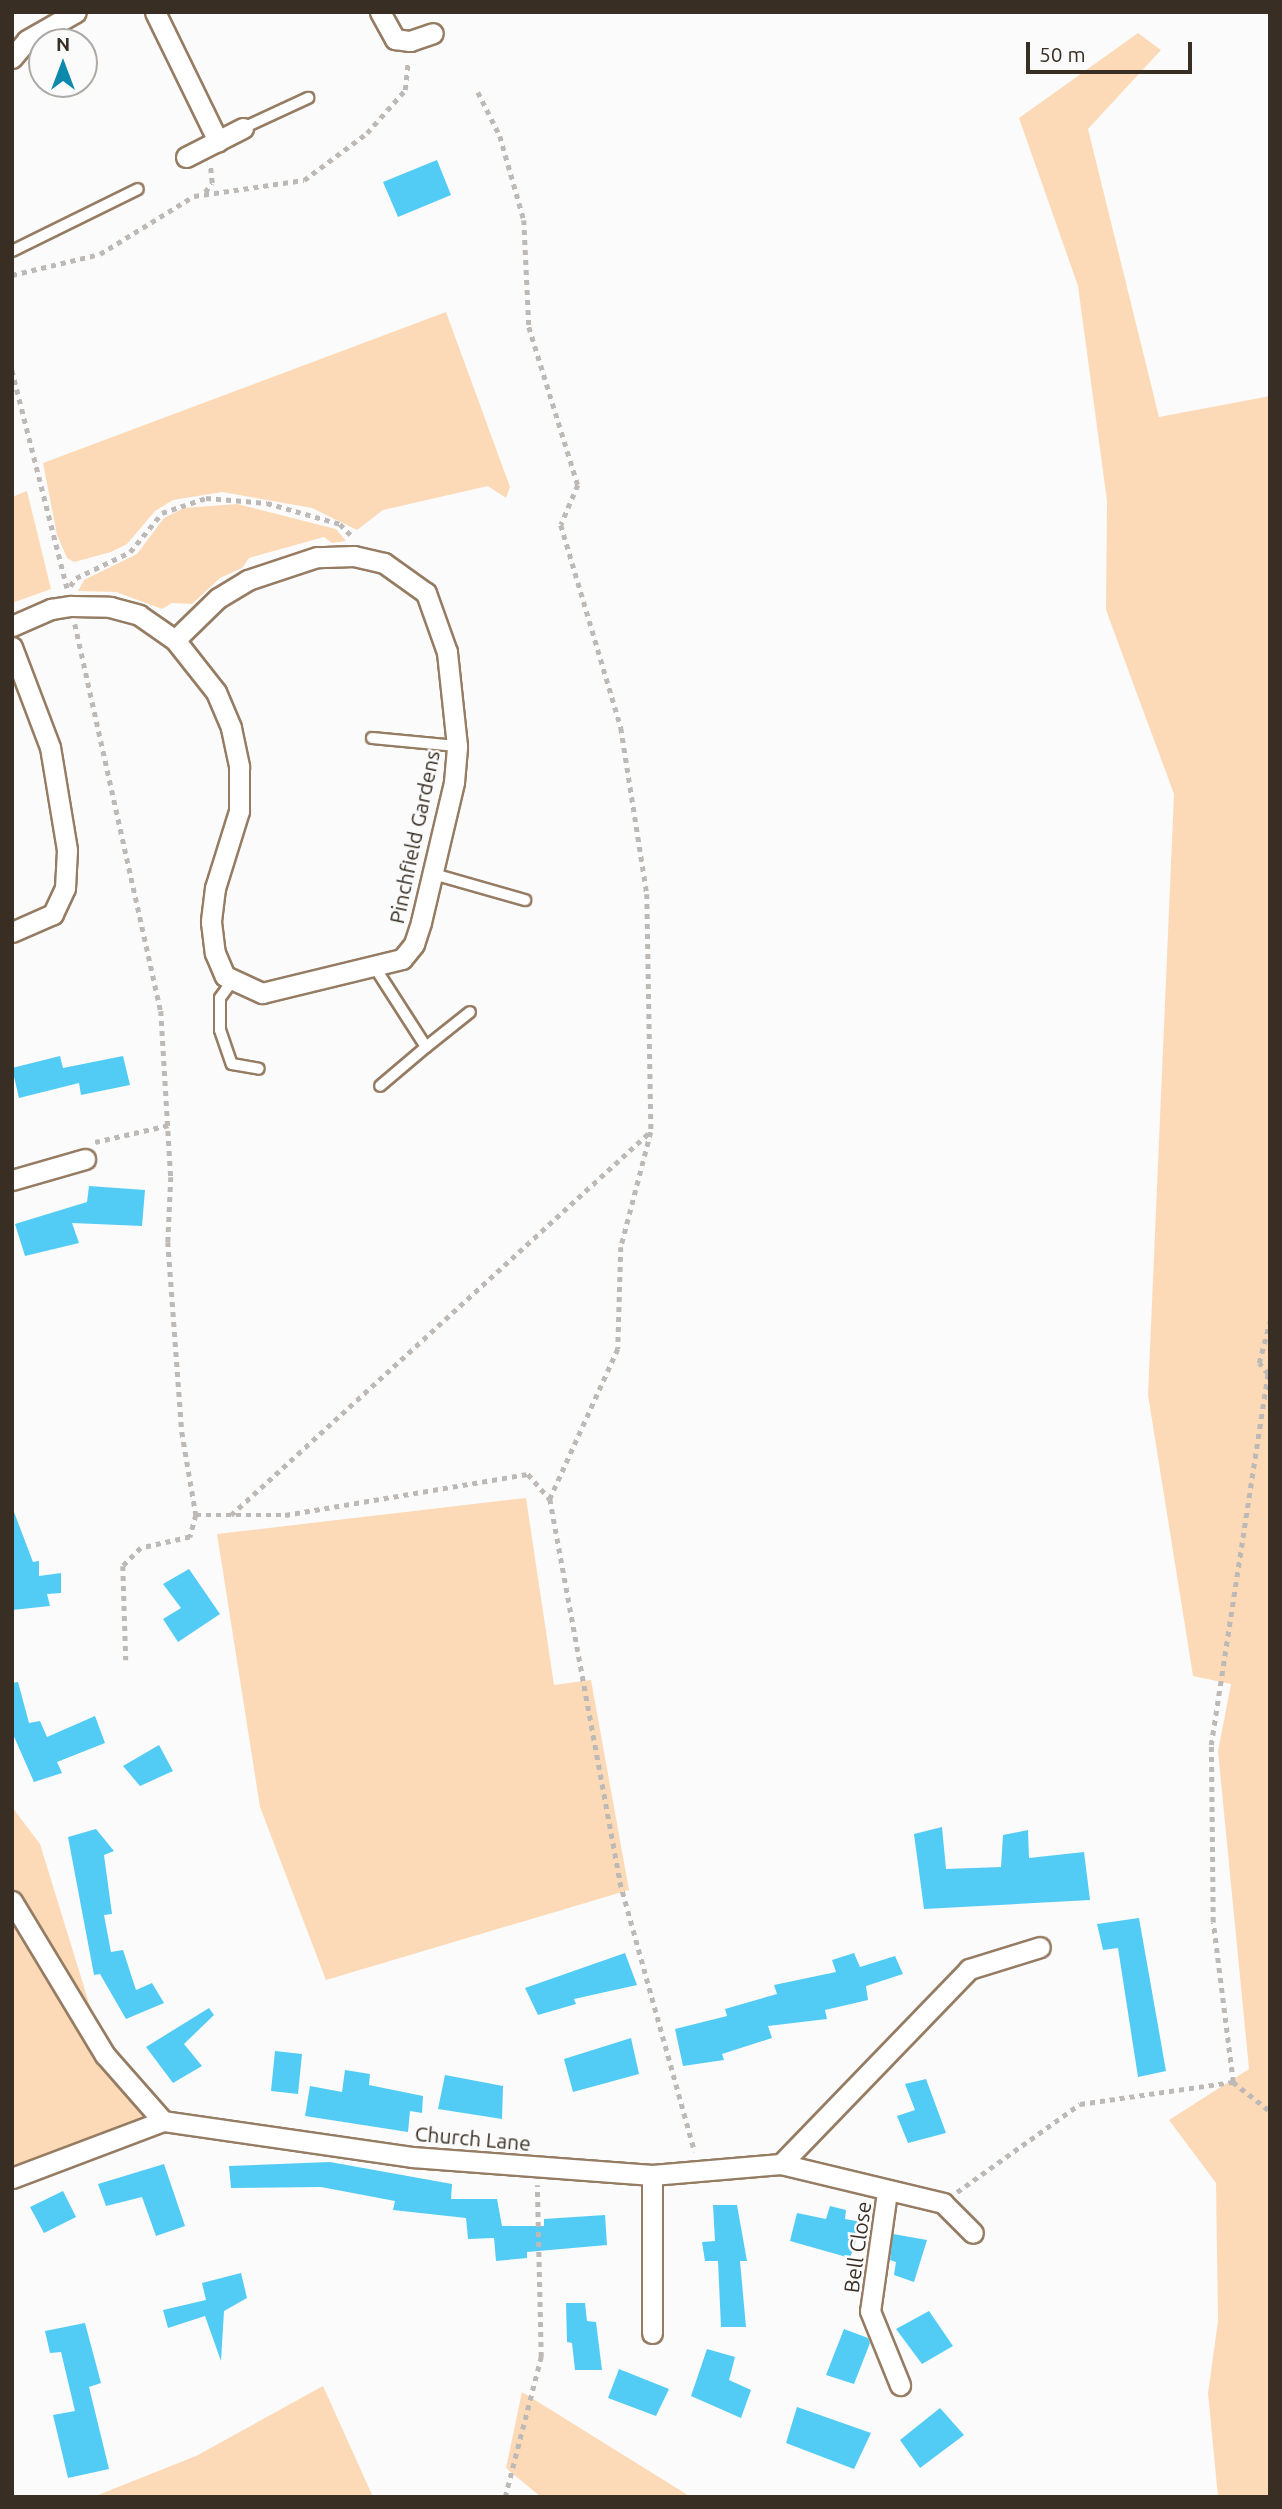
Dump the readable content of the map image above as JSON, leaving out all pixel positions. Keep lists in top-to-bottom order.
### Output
{
  "streets": {
    "street": ["Pinchfield Gardens", "Church Lane", "Bell Close"]
  },
  "crossings": [
    ["Church Lane", "Bell Close"]
  ],
  "scale_bar": "50 m",
  "north": "top"
}
